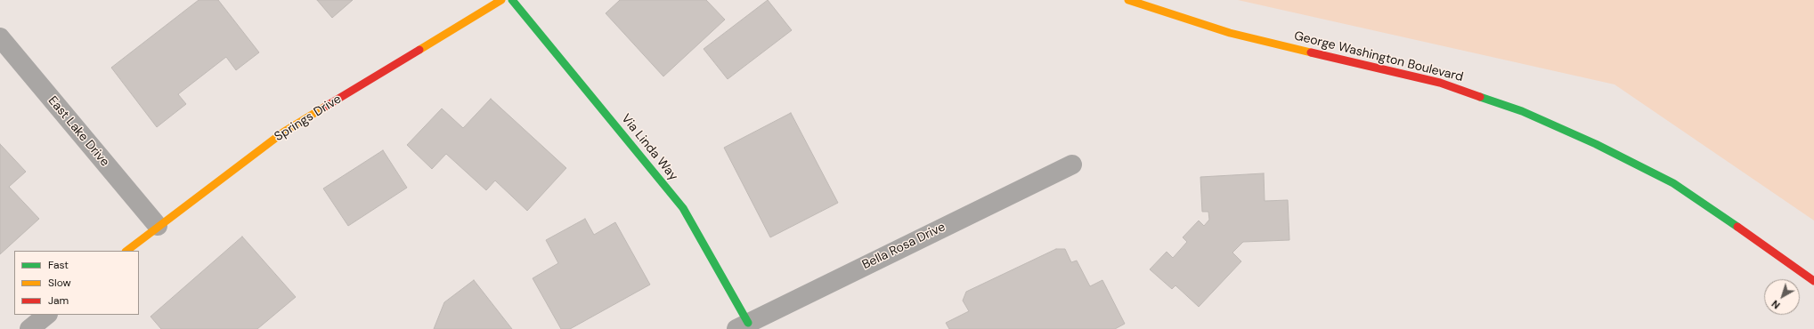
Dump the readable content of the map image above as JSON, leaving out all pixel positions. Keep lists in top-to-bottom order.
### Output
{
  "streets": {
    "street": [
      "George Washington Boulevard",
      "Springs Drive",
      "East Lake Drive",
      "Via Linda Way",
      "Bella Rosa Drive"
    ]
  },
  "crossings": [
    ["Springs Drive", "East Lake Drive"],
    ["Via Linda Way", "Bella Rosa Drive"]
  ],
  "legend": ["Fast", "Slow", "Jam"],
  "north": "bottom left"
}
